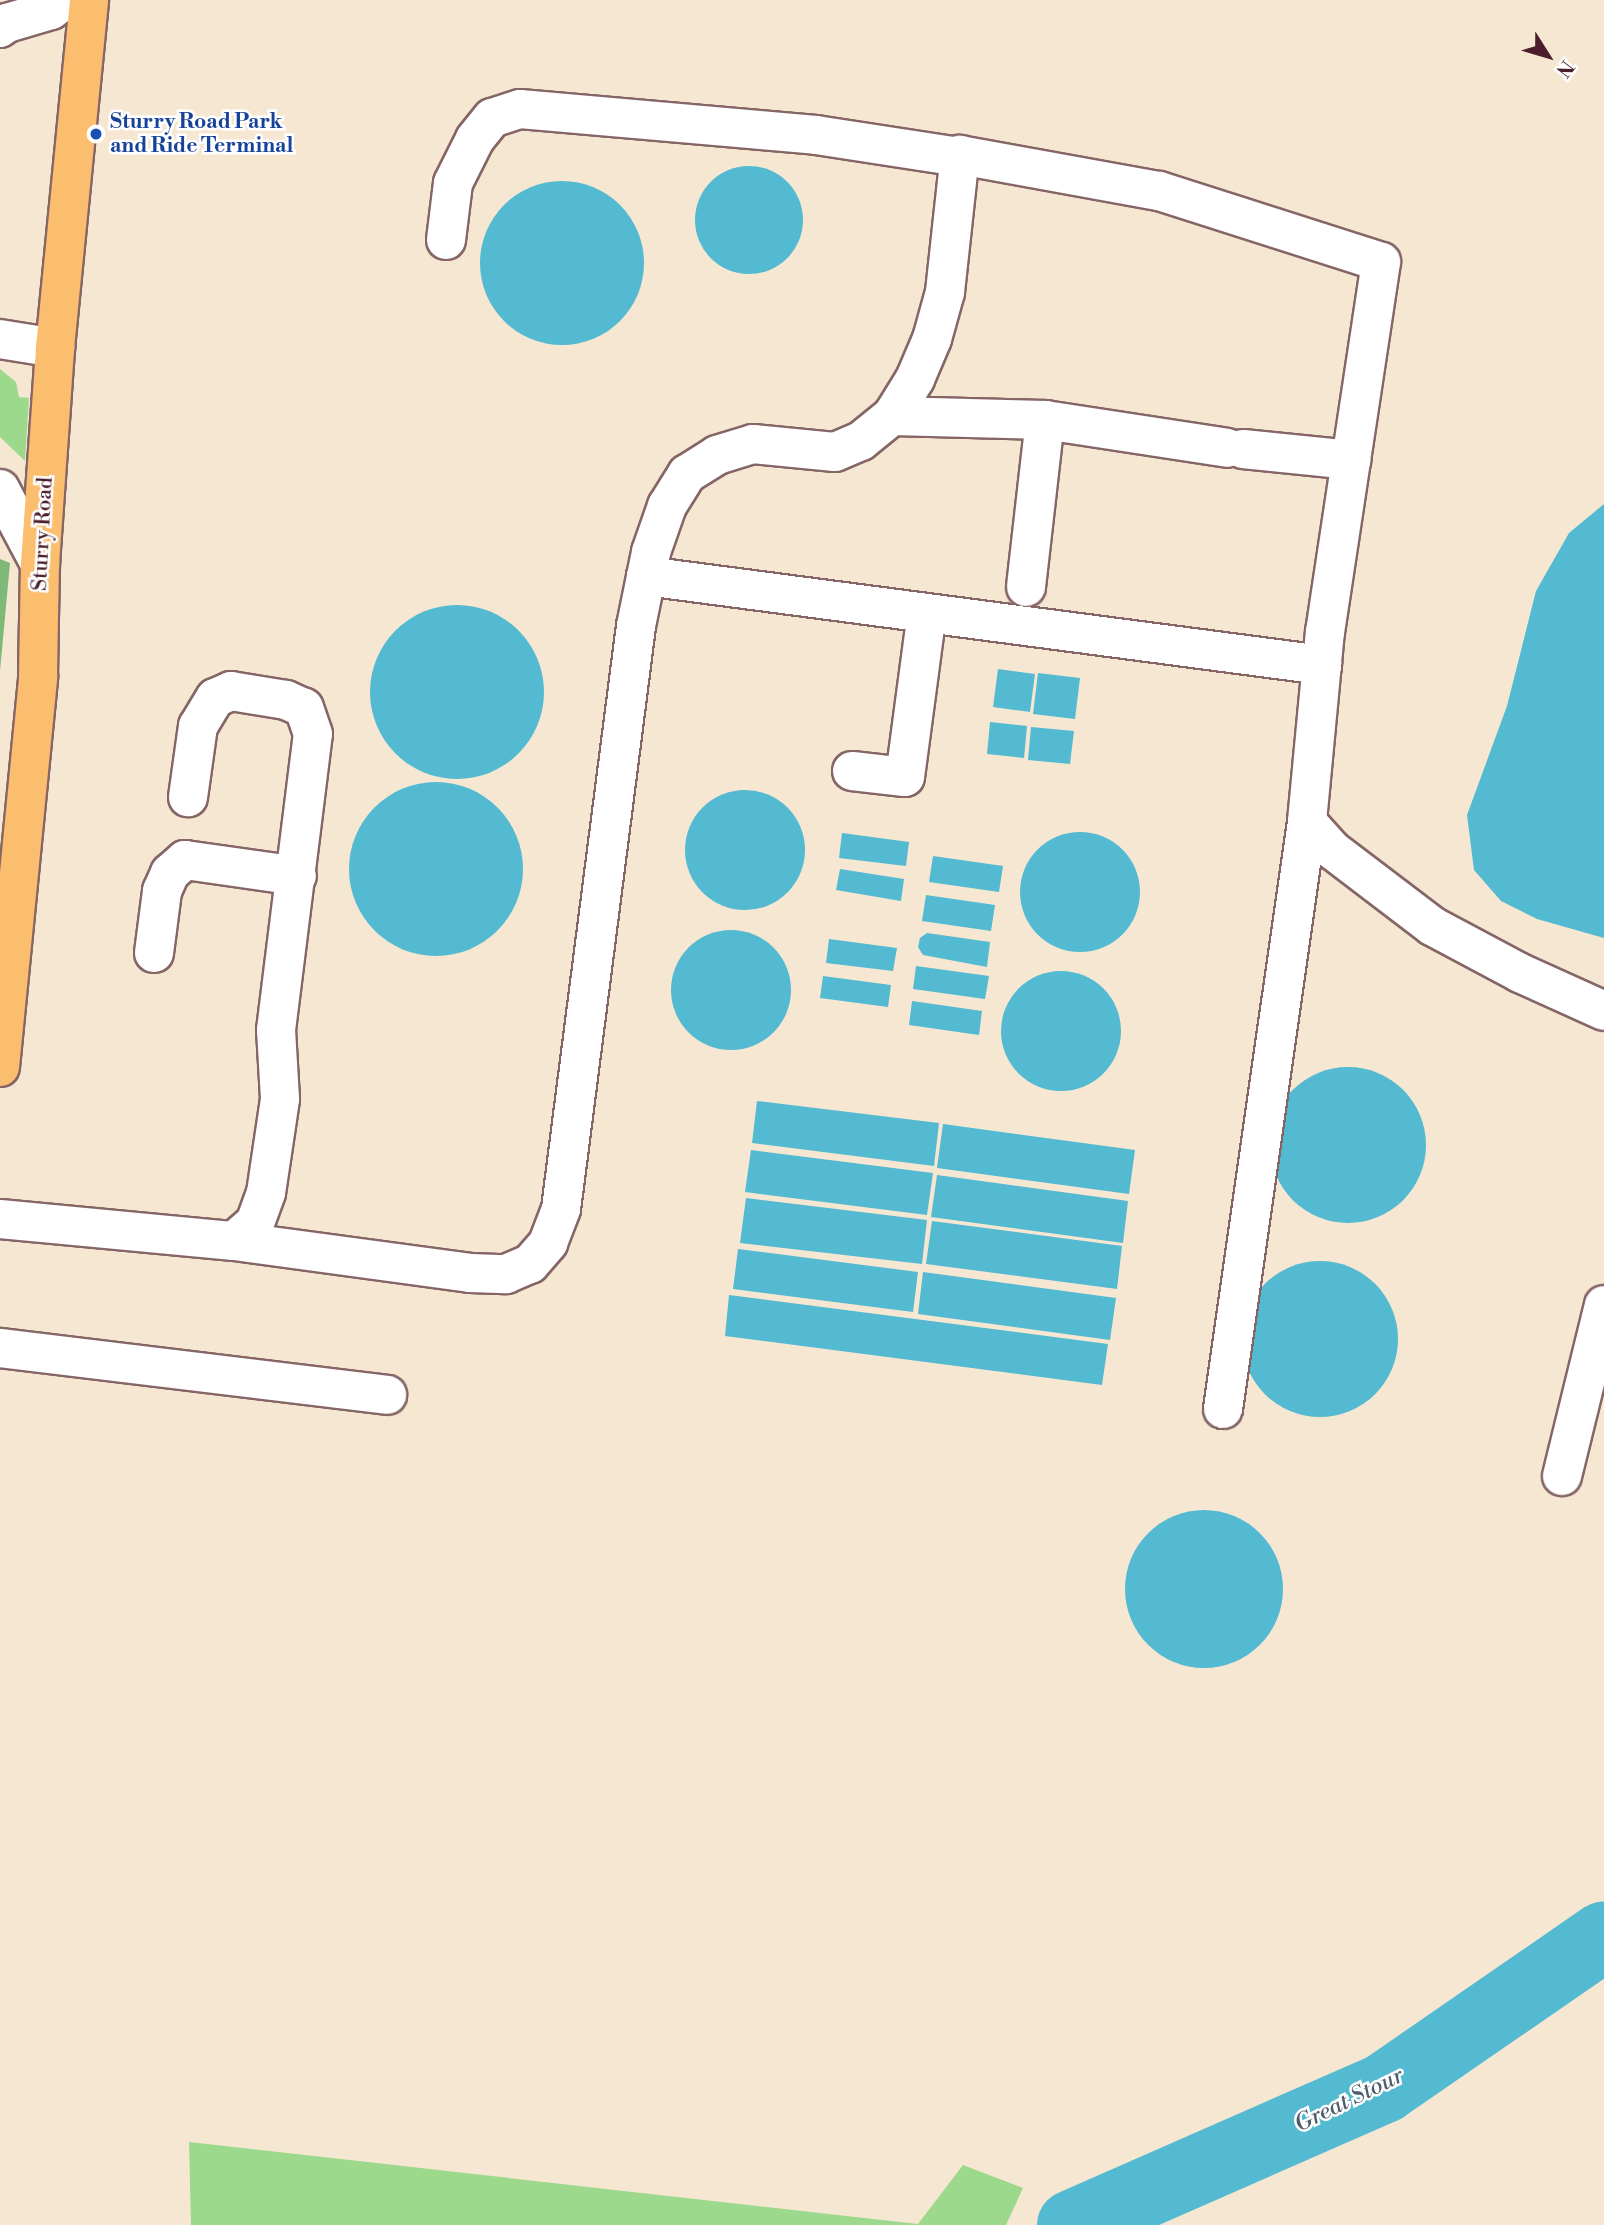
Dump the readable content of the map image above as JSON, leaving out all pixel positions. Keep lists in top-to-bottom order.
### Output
{
  "streets": {
    "highway": ["Sturry Road"]
  },
  "water": ["Great Stour"],
  "places": ["Sturry Road Park and Ride Terminal"],
  "north": "bottom right"
}
